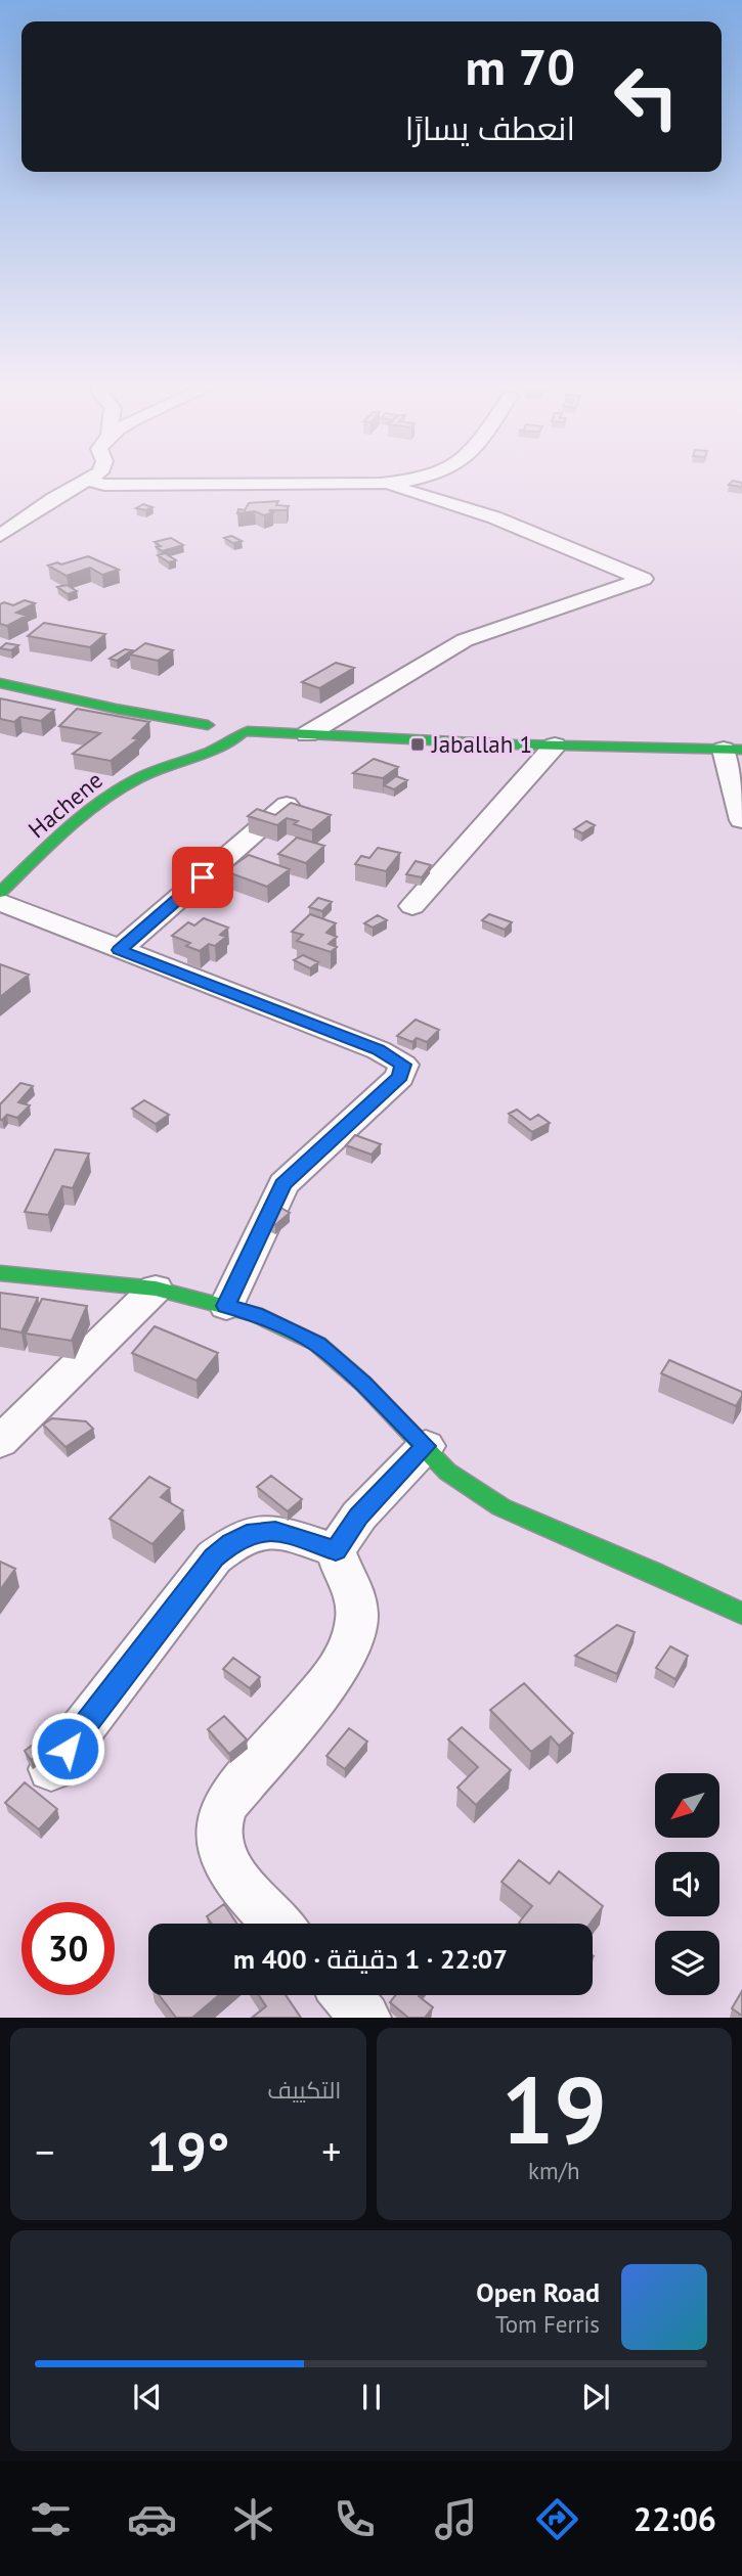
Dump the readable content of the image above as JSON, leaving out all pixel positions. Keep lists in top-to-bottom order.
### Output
{
  "streets": {
    "street": ["Hachene"]
  },
  "places": {
    "transit": ["Jaballah 1"]
  },
  "north": "bottom left",
  "page": {
    "turn": ["70 m", "انعطف يسارًا"],
    "limit": "30",
    "trip": "22:07 · 1 دقيقة · 400 m",
    "tile": [
      ["19", "km/h"],
      "التكييف"
    ],
    "heat": ["−", "19°", "+"],
    "song": ["Open Road", "Tom Ferris"],
    "tabs": "22:06"
  }
}
